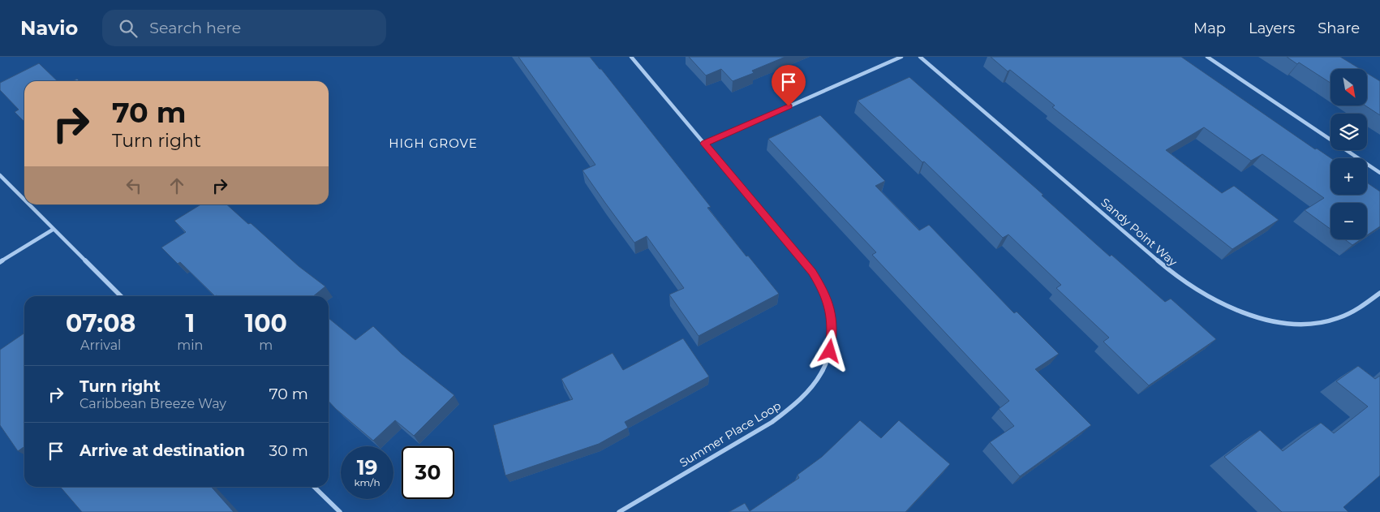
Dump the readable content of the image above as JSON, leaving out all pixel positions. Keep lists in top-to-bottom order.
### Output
{
  "streets": {
    "street": ["Sandy Point Way", "Summer Place Loop"]
  },
  "districts": ["HIGH GROVE"],
  "north": "bottom right",
  "page": {
    "header": "Navio",
    "search": "Search here",
    "nav": ["Map", "Layers", "Share"],
    "map_buttons": ["+", "−"],
    "turn": ["70 m", "Turn right"],
    "eta": [
      "07:08",
      "Arrival",
      "1",
      "min",
      "100",
      "m"
    ],
    "list": [
      {
        "name": "Turn right",
        "note": "Caribbean Breeze Way",
        "value": "70 m"
      },
      {
        "name": "Arrive at destination",
        "value": "30 m"
      }
    ],
    "speed": "19 km/h",
    "limit": "30"
  }
}
